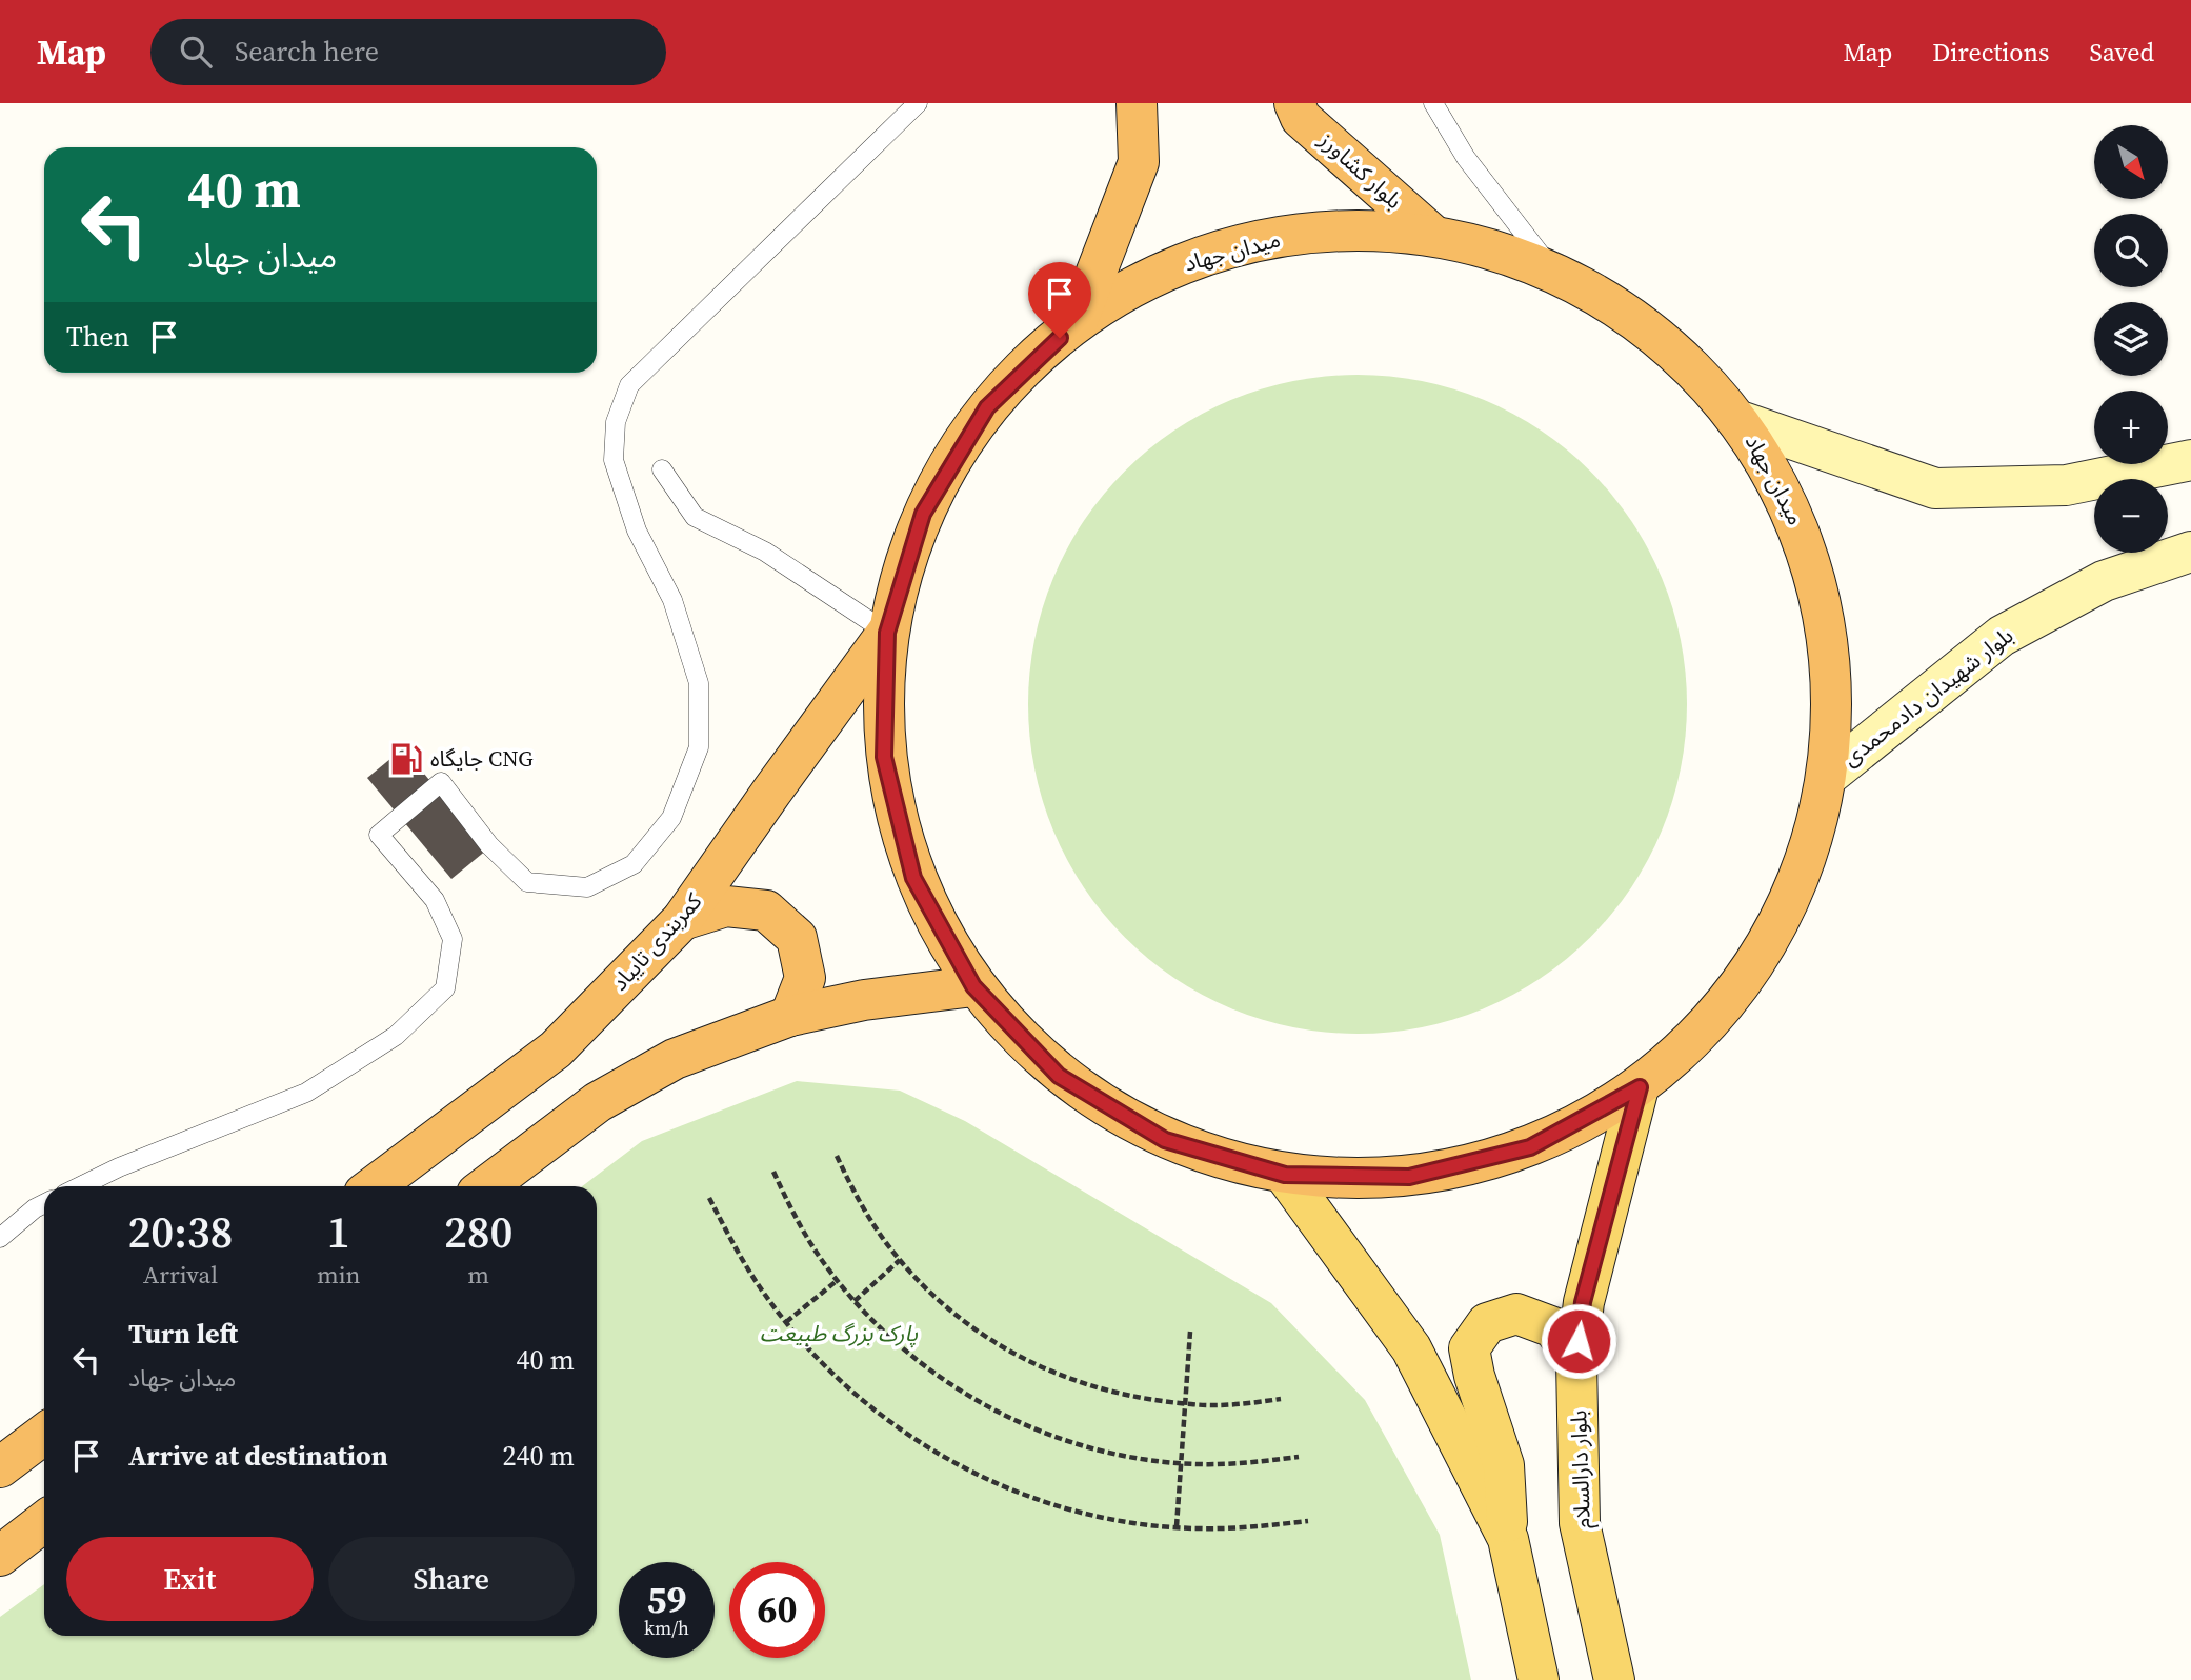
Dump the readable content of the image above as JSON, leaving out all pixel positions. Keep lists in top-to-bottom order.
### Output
{
  "streets": {
    "highway": ["بلوار کشاورز", "میدان جهاد", "کمربندی تایباد"],
    "main road": ["بلوار شهیدان دادمحمدی", "بلوار دارالسلام"]
  },
  "crossings": [
    ["بلوار کشاورز", "میدان جهاد"],
    ["میدان جهاد", "بلوار شهیدان دادمحمدی"],
    ["میدان جهاد", "کمربندی تایباد"],
    ["میدان جهاد", "بلوار دارالسلام"]
  ],
  "parks": ["پارک بزرگ طبیعت"],
  "places": {
    "fuel station": ["جایگاه CNG"]
  },
  "north": "bottom right",
  "page": {
    "header": "Map",
    "search": "Search here",
    "nav": ["Map", "Directions", "Saved"],
    "map_buttons": ["+", "−"],
    "turn": ["40 m", "میدان جهاد"],
    "then": "Then",
    "eta": [
      "20:38",
      "Arrival",
      "1",
      "min",
      "280",
      "m"
    ],
    "list": [
      {
        "name": "Turn left",
        "note": "میدان جهاد",
        "value": "40 m"
      },
      {
        "name": "Arrive at destination",
        "value": "240 m"
      }
    ],
    "buttons": ["Exit", "Share"],
    "speed": "59 km/h",
    "limit": "60"
  }
}
